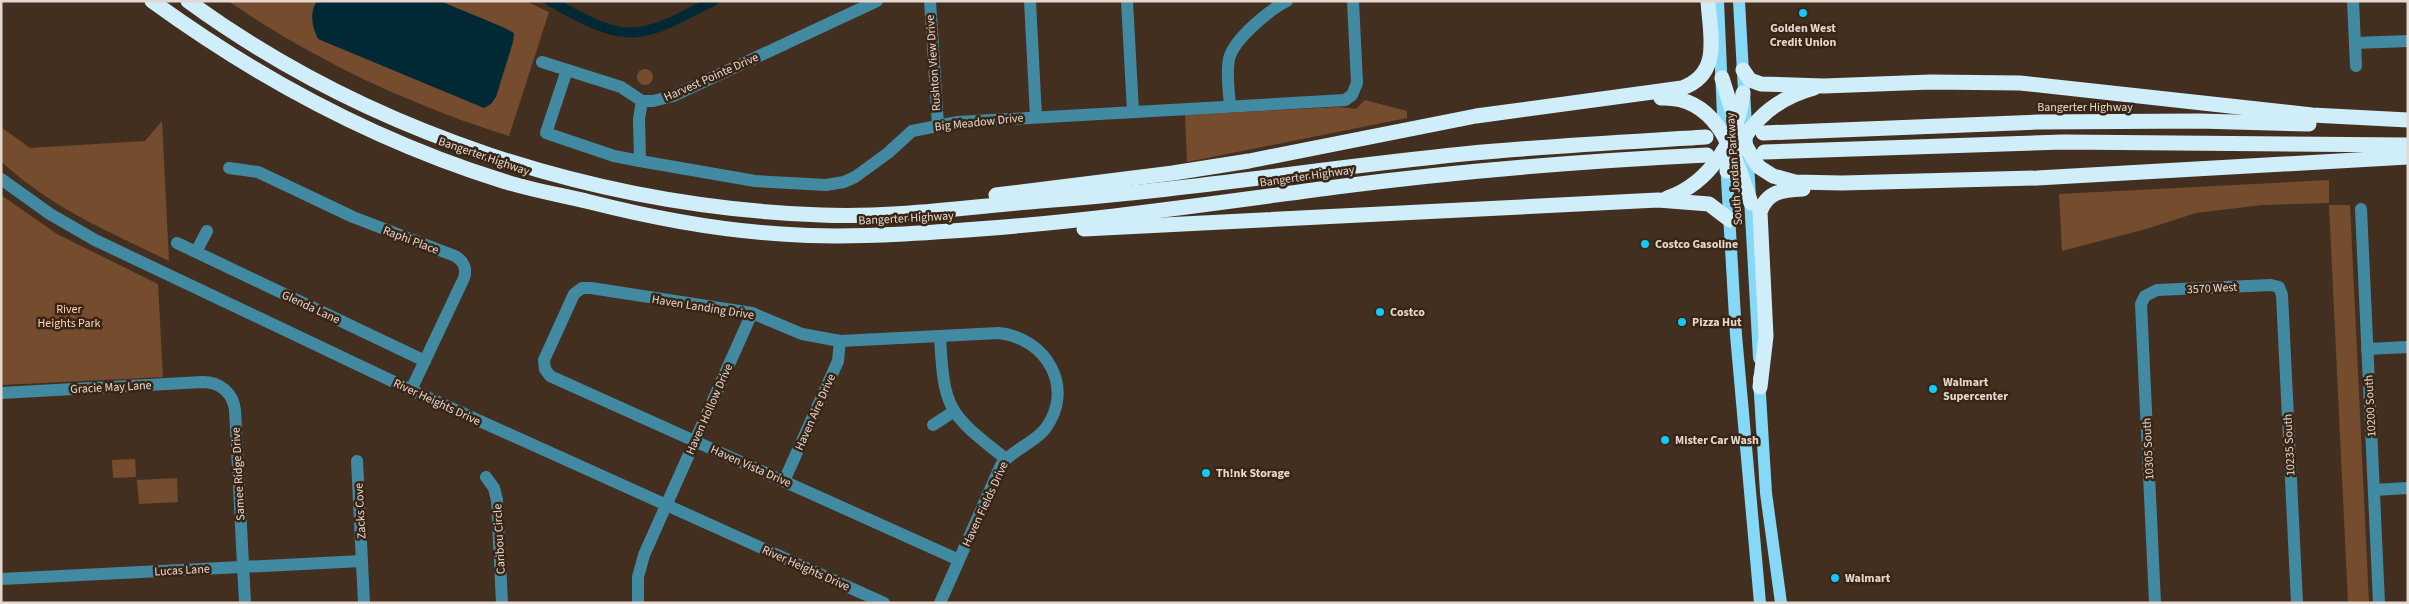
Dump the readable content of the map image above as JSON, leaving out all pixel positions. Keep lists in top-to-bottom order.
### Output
{
  "streets": {
    "highway": ["Bangerter Highway"],
    "main road": ["South Jordan Parkway"],
    "street": [
      "Rushton View Drive",
      "Harvest Pointe Drive",
      "Big Meadow Drive",
      "Raphi Place",
      "3570 West",
      "Glenda Lane",
      "Haven Landing Drive",
      "Gracie May Lane",
      "River Heights Drive",
      "10200 South",
      "Haven Hollow Drive",
      "Haven Aire Drive",
      "10235 South",
      "10305 South",
      "Haven Vista Drive",
      "Samee Ridge Drive",
      "Haven Fields Drive",
      "Zacks Cove",
      "Caribou Circle",
      "Lucas Lane"
    ]
  },
  "crossings": [
    ["Rushton View Drive", "Big Meadow Drive"],
    ["Raphi Place", "Glenda Lane"],
    ["Raphi Place", "River Heights Drive"],
    ["3570 West", "10235 South"],
    ["3570 West", "10305 South"],
    ["Haven Landing Drive", "Haven Hollow Drive"],
    ["Haven Landing Drive", "Haven Aire Drive"],
    ["Haven Landing Drive", "Haven Vista Drive"],
    ["Haven Landing Drive", "Haven Fields Drive"],
    ["Gracie May Lane", "Samee Ridge Drive"],
    ["River Heights Drive", "Haven Hollow Drive"],
    ["Haven Hollow Drive", "Haven Vista Drive"],
    ["Haven Aire Drive", "Haven Vista Drive"],
    ["Haven Vista Drive", "Haven Fields Drive"],
    ["Samee Ridge Drive", "Lucas Lane"],
    ["Zacks Cove", "Lucas Lane"]
  ],
  "parks": ["River Heights Park"],
  "places": [
    "Golden West Credit Union",
    "Costco Gasoline",
    "Costco",
    "Pizza Hut",
    "Walmart Supercenter",
    "Mister Car Wash",
    "Th!nk Storage",
    "Walmart"
  ]
}
